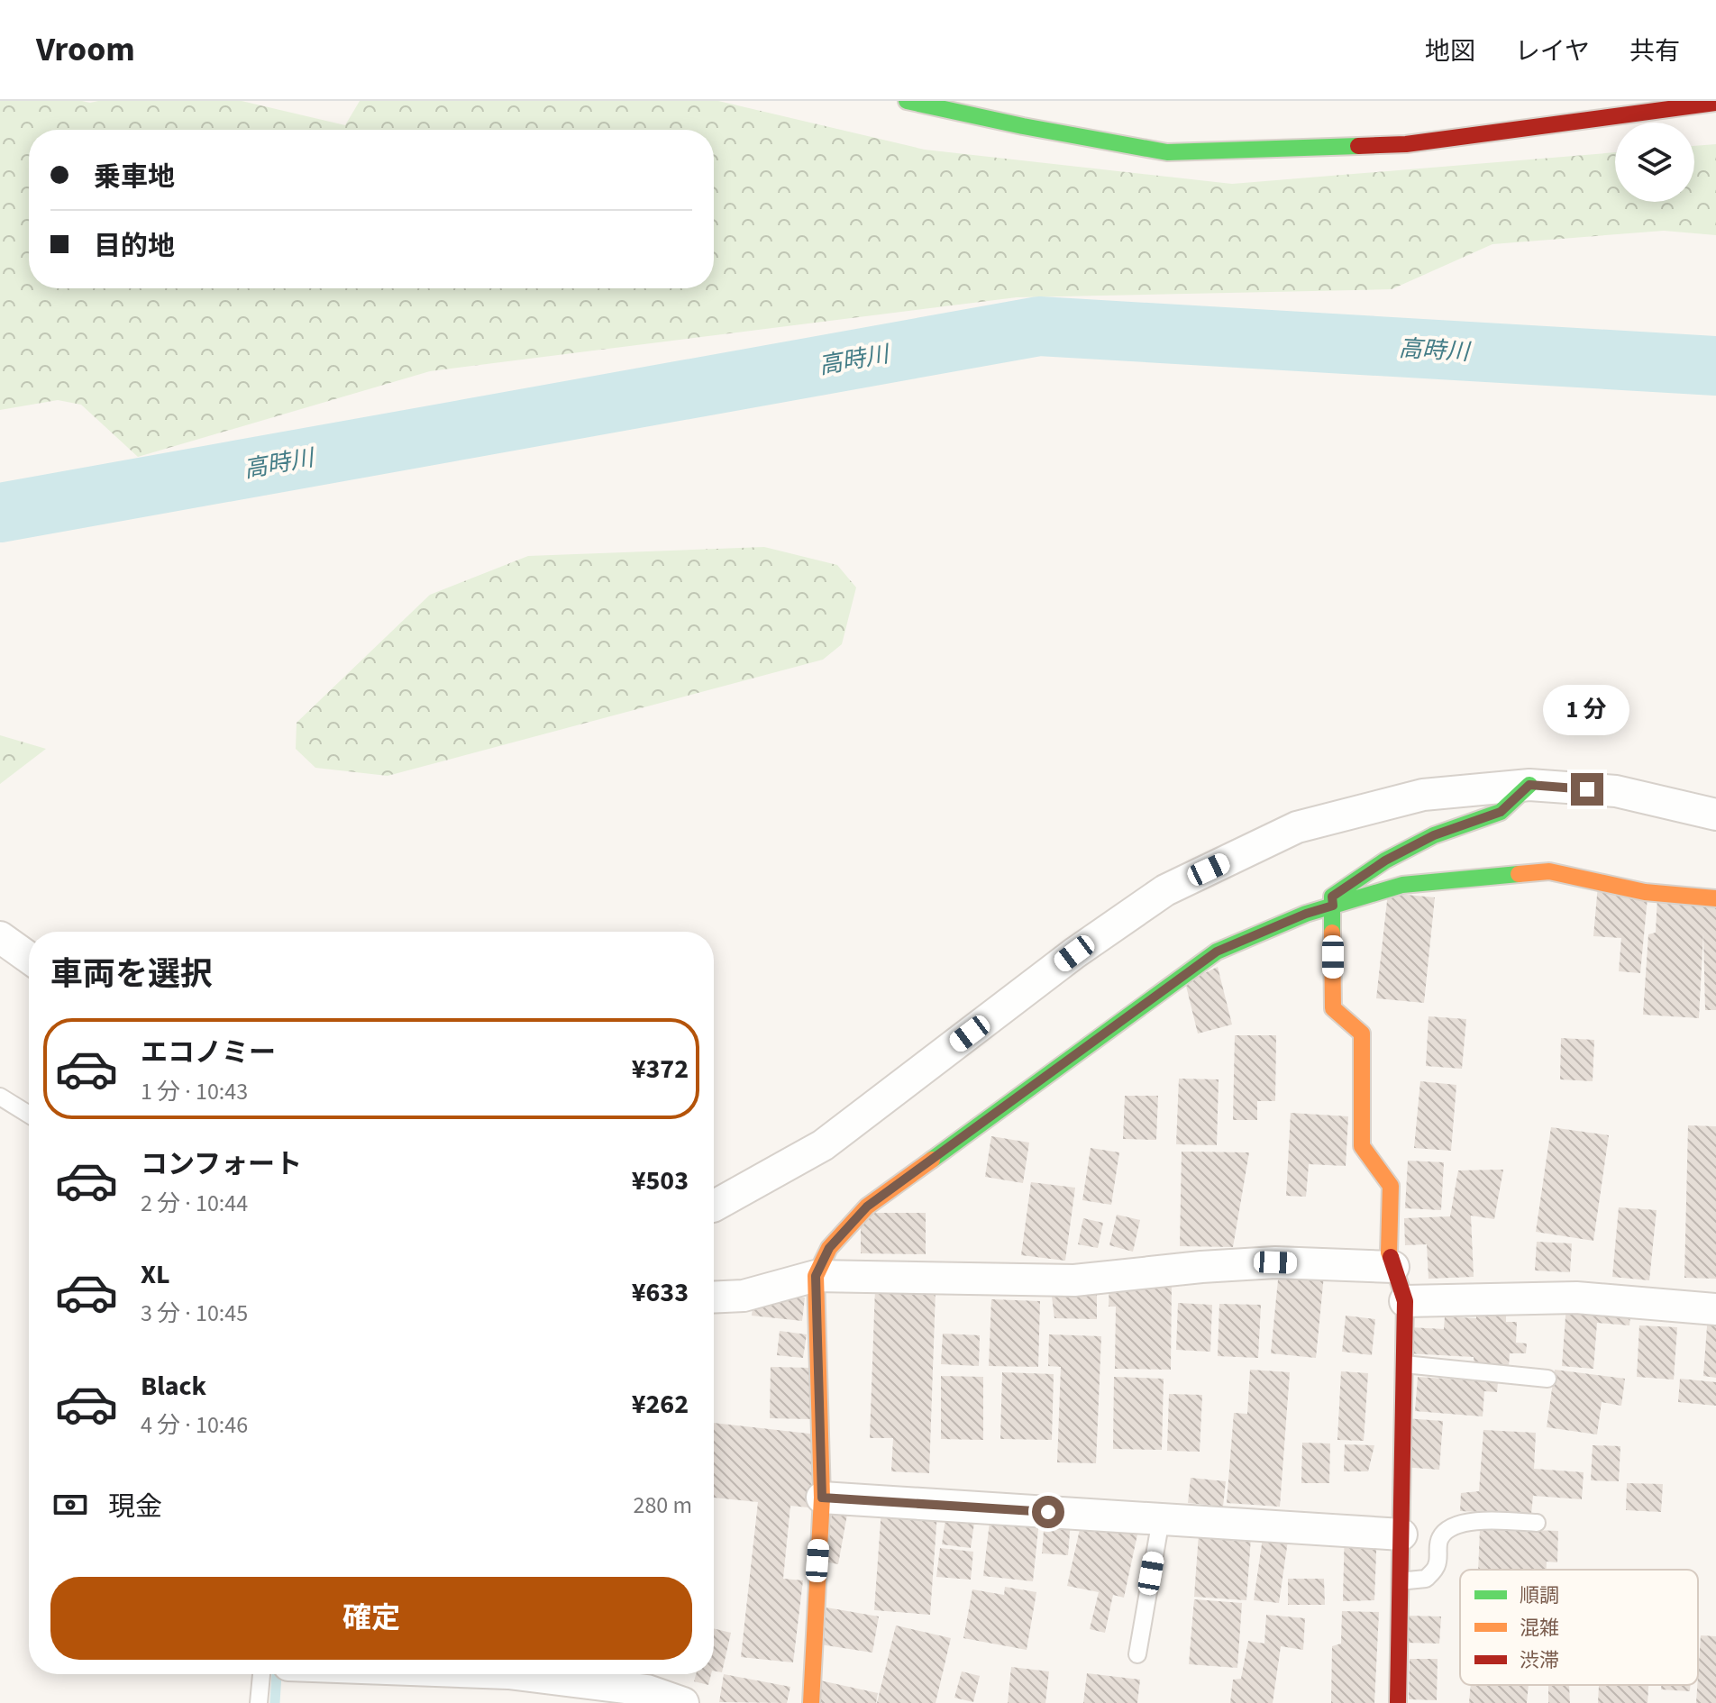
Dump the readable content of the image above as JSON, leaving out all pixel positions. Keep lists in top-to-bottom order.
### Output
{
  "water": ["高時川"],
  "legend": ["順調", "混雑", "渋滞"],
  "page": {
    "header": "Vroom",
    "nav": ["地図", "レイヤ", "共有"],
    "banner": ["乗車地", "目的地"],
    "bubble": "1 分",
    "heading": "車両を選択",
    "list": [
      {
        "name": "エコノミー",
        "note": "1 分 · 10:43",
        "value": "¥372"
      },
      {
        "name": "コンフォート",
        "note": "2 分 · 10:44",
        "value": "¥503"
      },
      {
        "name": "XL",
        "note": "3 分 · 10:45",
        "value": "¥633"
      },
      {
        "name": "Black",
        "note": "4 分 · 10:46",
        "value": "¥262"
      }
    ],
    "pay": ["現金", "280 m"],
    "buttons": "確定"
  }
}
